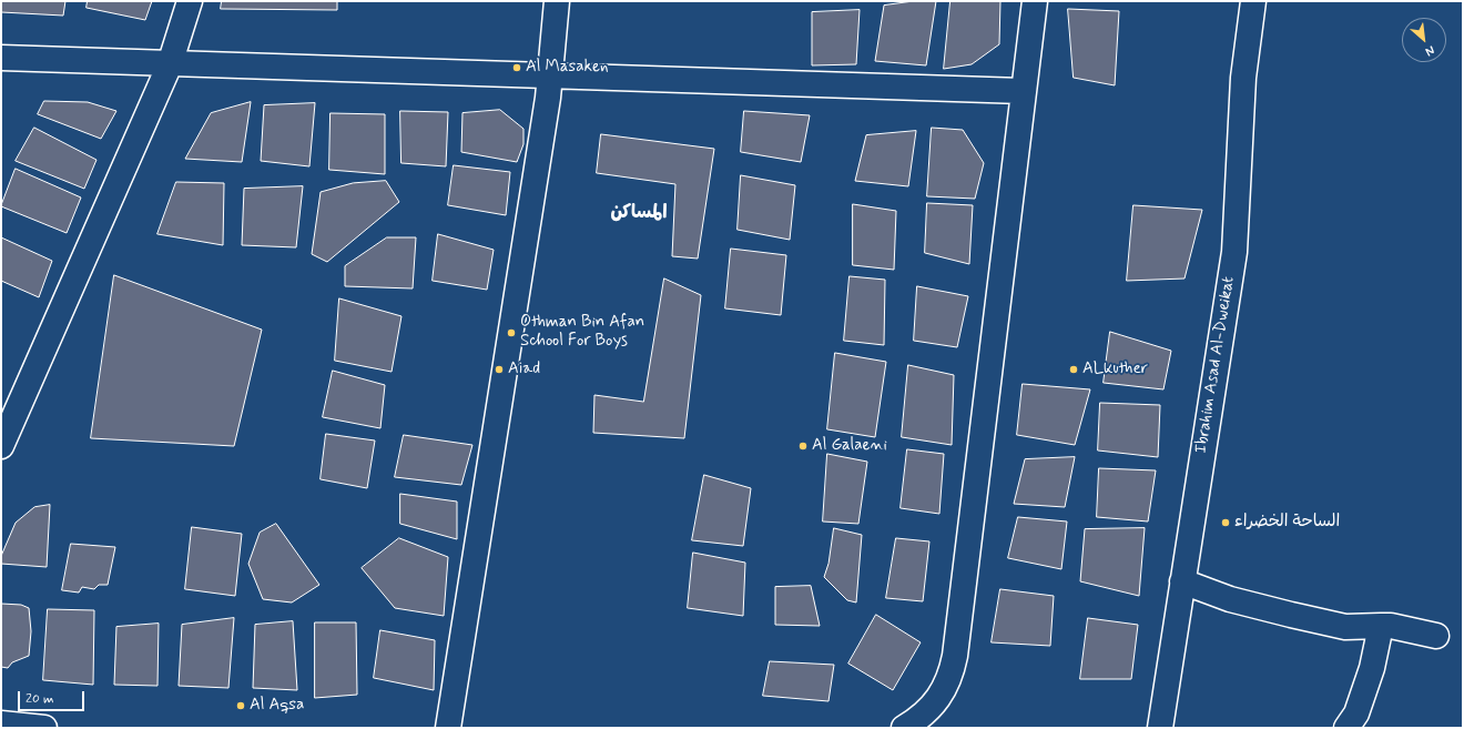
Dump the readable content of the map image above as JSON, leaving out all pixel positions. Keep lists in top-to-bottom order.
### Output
{
  "streets": {
    "street": ["Ibrahim Asad Al-Dweikat"]
  },
  "districts": ["المساكن"],
  "places": [
    "Al Masaken",
    "Othman Bin Afan School For Boys",
    "Aiad",
    "ALkuther",
    "Al Galaeni",
    "الساحة الخضراء",
    "Al Aqsa"
  ],
  "scale_bar": "20 m",
  "north": "bottom right"
}
